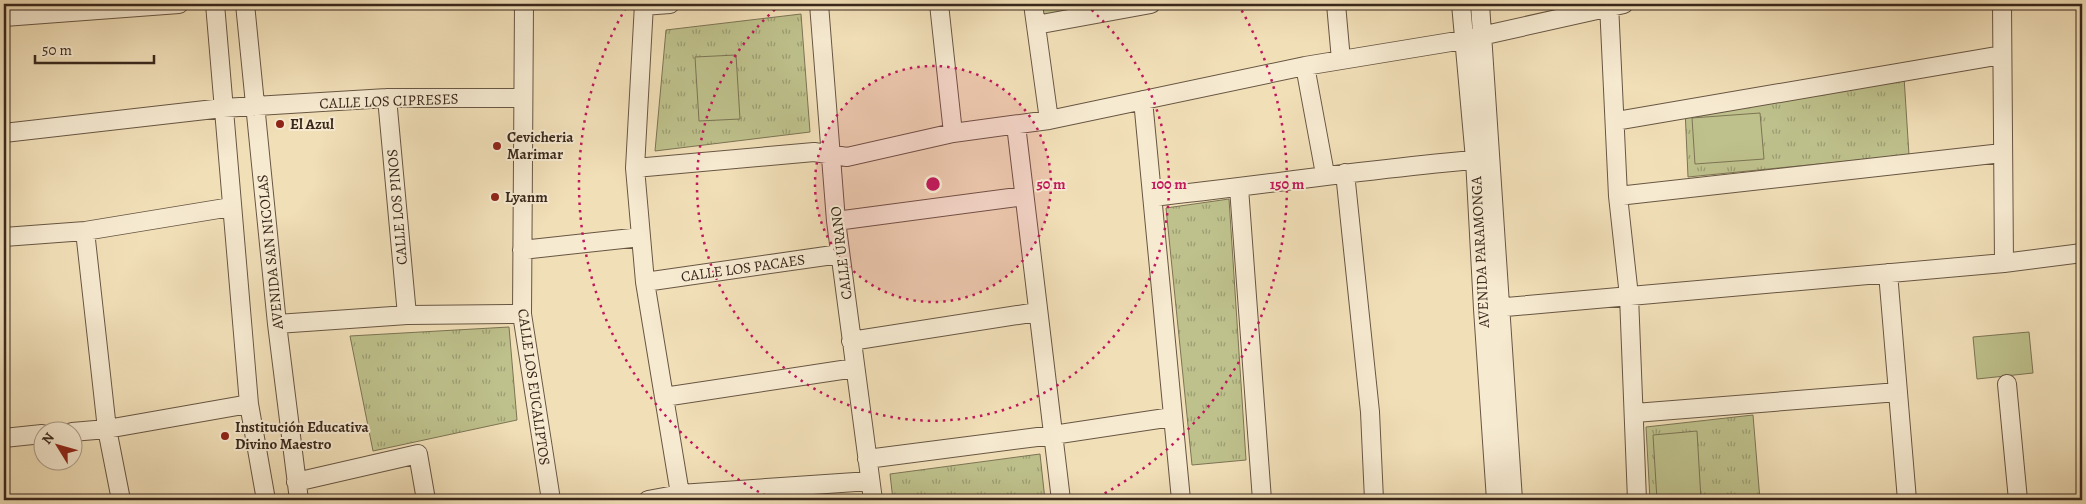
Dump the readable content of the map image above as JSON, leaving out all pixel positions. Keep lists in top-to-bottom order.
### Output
{
  "streets": {
    "street": [
      "CALLE LOS CIPRESES",
      "CALLE LOS PINOS",
      "AVENIDA SAN NICOLAS",
      "AVENIDA PARAMONGA",
      "CALLE URANO",
      "CALLE LOS PACAES",
      "CALLE LOS EUCALIPTOS"
    ]
  },
  "crossings": [
    ["CALLE LOS CIPRESES", "CALLE LOS PINOS"],
    ["CALLE LOS CIPRESES", "AVENIDA SAN NICOLAS"],
    ["CALLE LOS CIPRESES", "CALLE LOS EUCALIPTOS"],
    ["CALLE URANO", "CALLE LOS PACAES"]
  ],
  "places": [
    "El Azul",
    "Cevicheria Marimar",
    "Lyanm",
    "Institución Educativa Divino Maestro"
  ],
  "scale_bar": "50 m",
  "north": "top left",
  "rings": ["50 m", "100 m", "150 m"]
}
